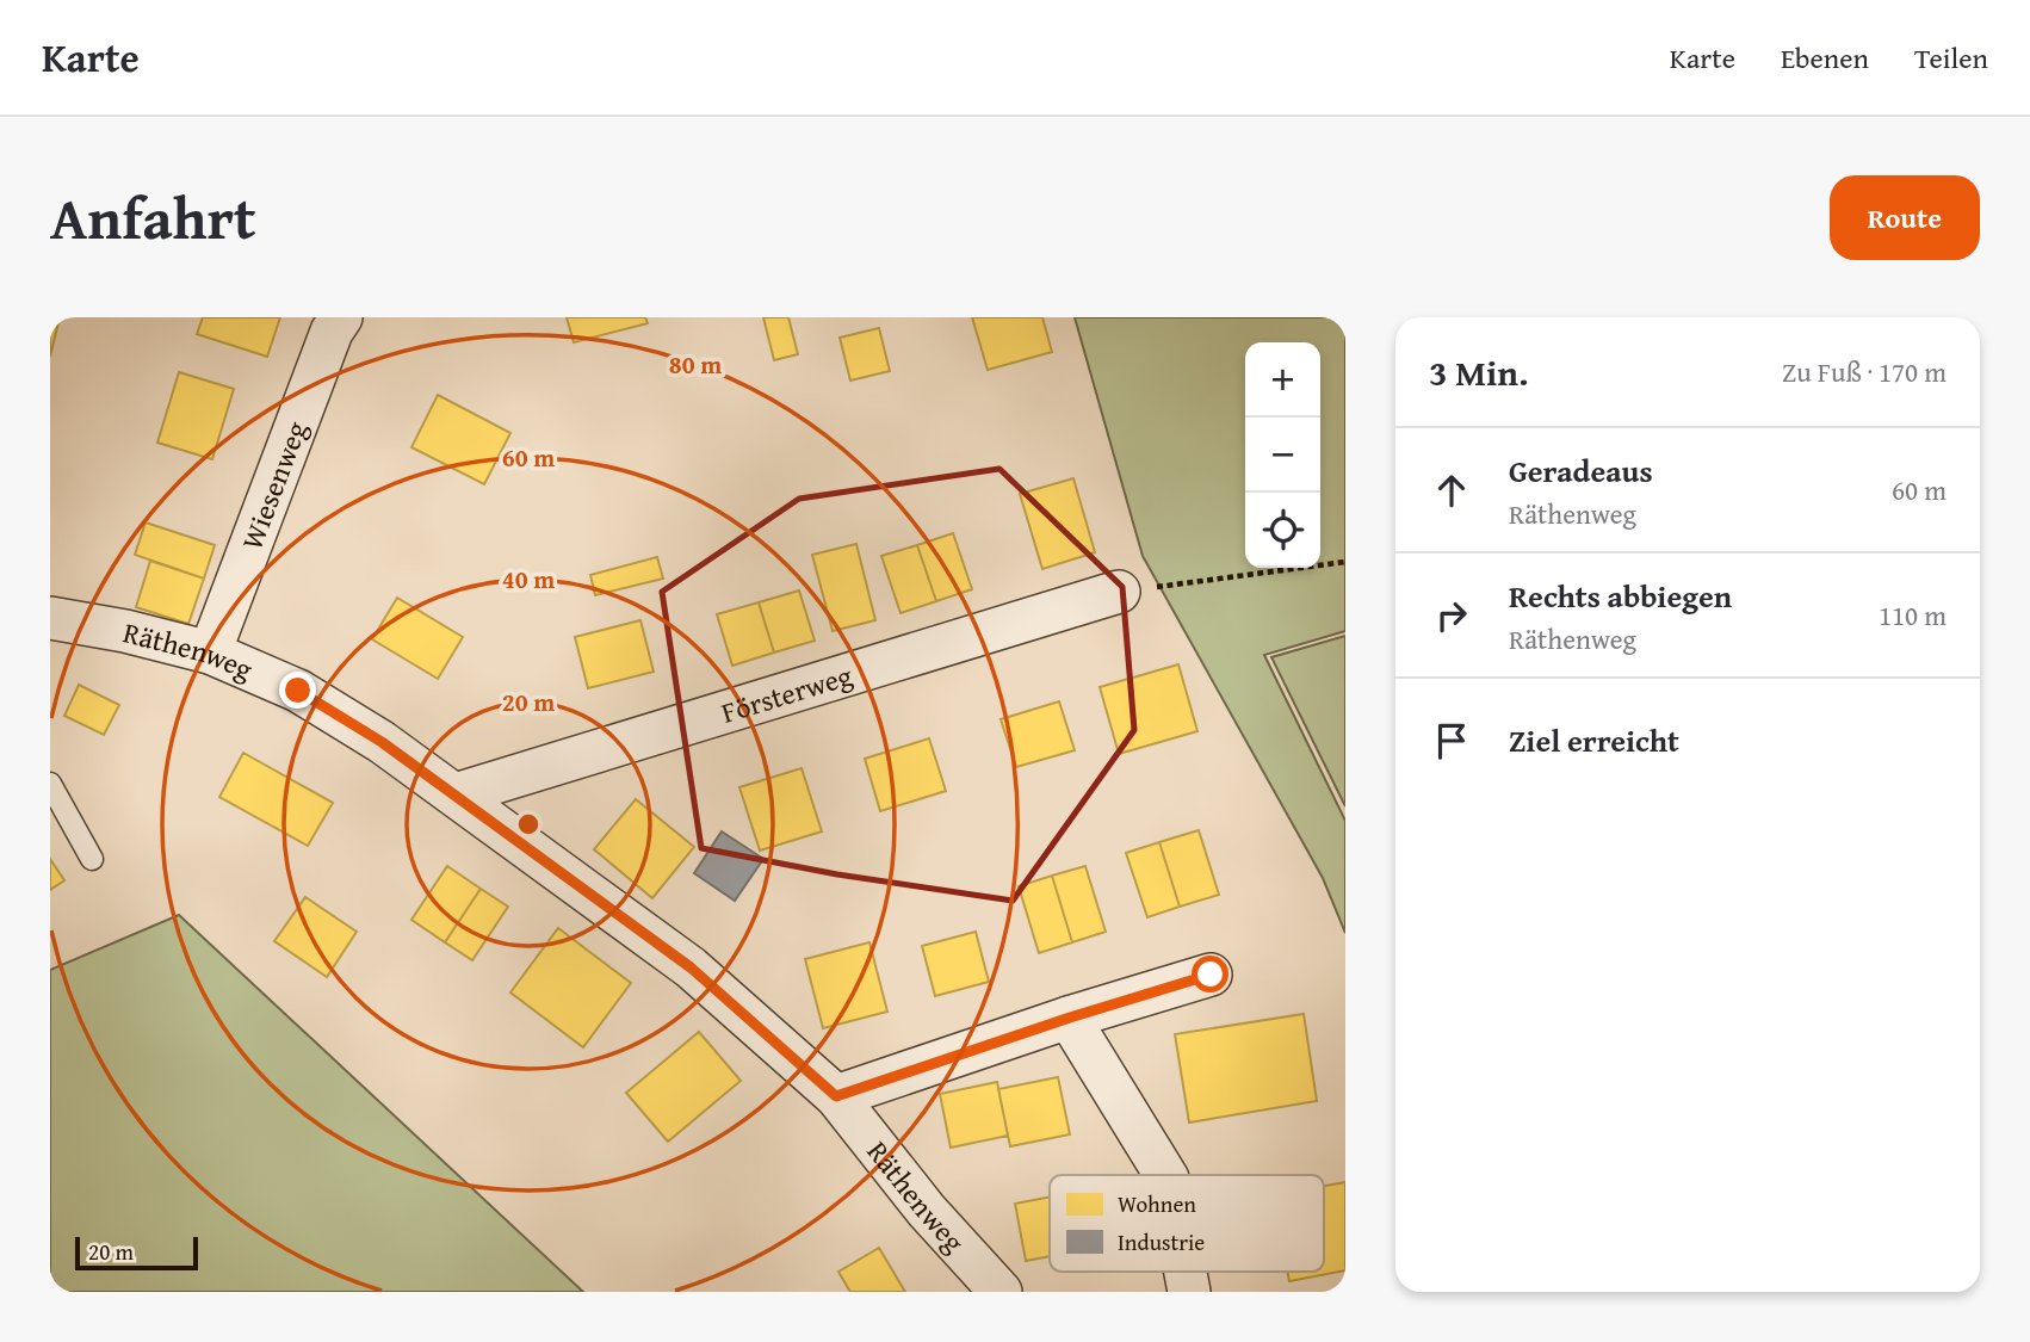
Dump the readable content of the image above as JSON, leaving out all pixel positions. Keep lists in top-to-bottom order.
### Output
{
  "streets": {
    "street": ["Wiesenweg", "Räthenweg", "Försterweg"]
  },
  "crossings": [
    ["Wiesenweg", "Räthenweg"],
    ["Räthenweg", "Försterweg"]
  ],
  "legend": ["Wohnen", "Industrie"],
  "scale_bar": "20 m",
  "page": {
    "header": "Karte",
    "nav": ["Karte", "Ebenen", "Teilen"],
    "title": "Anfahrt",
    "buttons": "Route",
    "heading": ["3 Min.", "Zu Fuß · 170 m"],
    "map_buttons": ["+", "−"],
    "list": [
      ["Geradeaus", "Räthenweg", "60 m"],
      ["Rechts abbiegen", "Räthenweg", "110 m"],
      "Ziel erreicht"
    ],
    "scale": "20 m"
  },
  "rings": [
    "80 m",
    "60 m",
    "40 m",
    "20 m"
  ]
}
